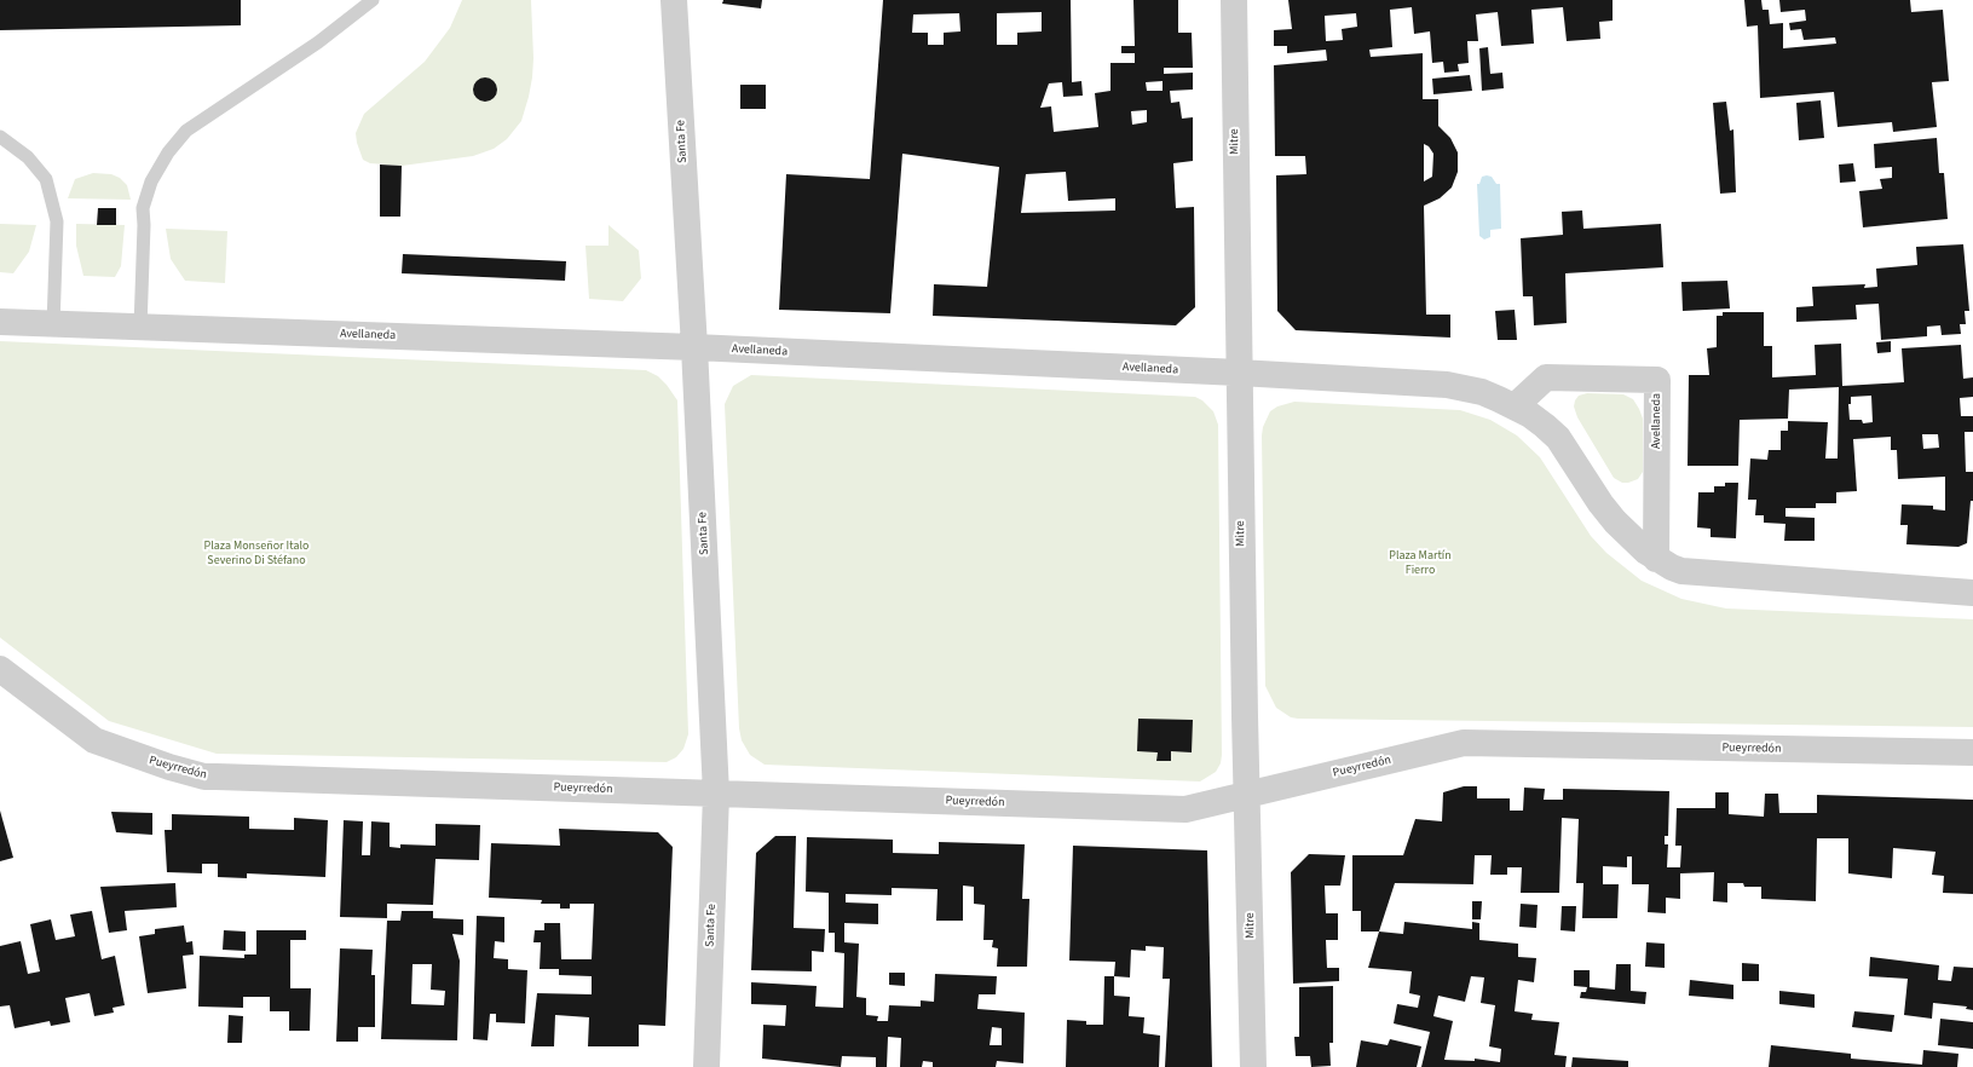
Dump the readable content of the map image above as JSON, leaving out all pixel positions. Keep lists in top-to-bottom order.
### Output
{
  "streets": {
    "street": [
      "Santa Fe",
      "Mitre",
      "Avellaneda",
      "Pueyrredón"
    ]
  },
  "crossings": [
    ["Santa Fe", "Avellaneda"],
    ["Santa Fe", "Pueyrredón"],
    ["Mitre", "Avellaneda"],
    ["Mitre", "Pueyrredón"]
  ],
  "parks": ["Plaza Monseñor Italo Severino Di Stéfano", "Plaza Martín Fierro"]
}
